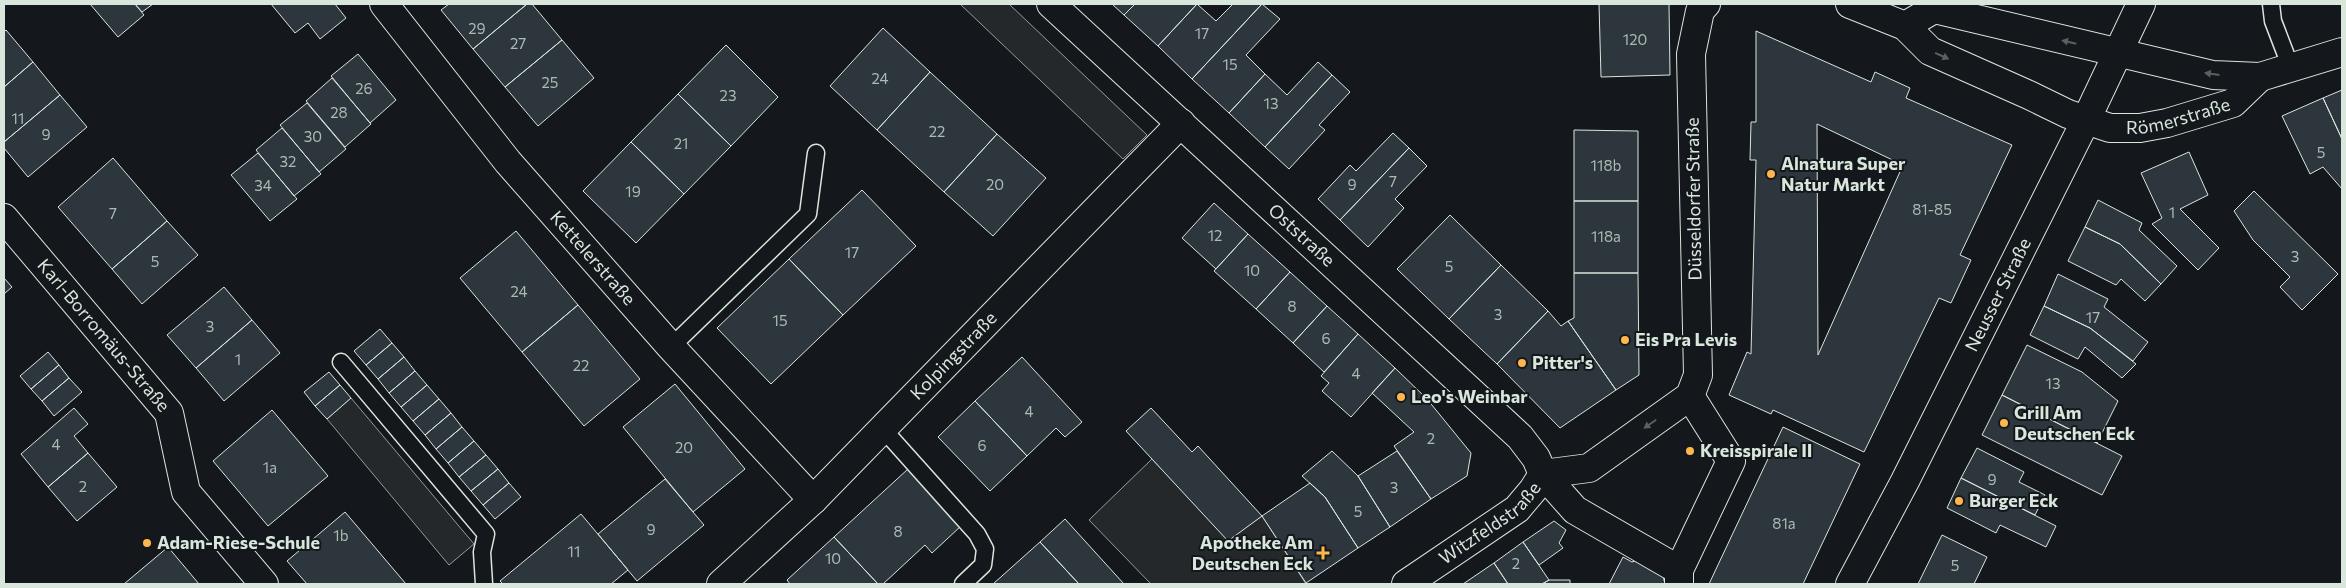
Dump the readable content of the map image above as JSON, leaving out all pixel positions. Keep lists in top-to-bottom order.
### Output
{
  "streets": {
    "street": [
      "Römerstraße",
      "Düsseldorfer Straße",
      "Oststraße",
      "Kettelerstraße",
      "Neusser Straße",
      "Karl-Borromäus-Straße",
      "Kolpingstraße",
      "Witzfeldstraße"
    ]
  },
  "crossings": [
    ["Römerstraße", "Neusser Straße"],
    ["Oststraße", "Kolpingstraße"],
    ["Oststraße", "Witzfeldstraße"],
    ["Kettelerstraße", "Kolpingstraße"]
  ],
  "places": {
    "other": [
      "Alnatura Super Natur Markt",
      "Eis Pra Levis",
      "Pitter's",
      "Leo's Weinbar",
      "Grill Am Deutschen Eck",
      "Kreisspirale II",
      "Burger Eck",
      "Adam-Riese-Schule"
    ],
    "health": ["Apotheke Am Deutschen Eck"]
  },
  "house_numbers": [
    "29",
    "17",
    "120",
    "27",
    "15",
    "24",
    "25",
    "26",
    "23",
    "13",
    "28",
    "11",
    "22",
    "9",
    "30",
    "21",
    "5",
    "32",
    "118b",
    "7",
    "20",
    "9",
    "34",
    "19",
    "81-85",
    "1",
    "7",
    "12",
    "118a",
    "17",
    "3",
    "5",
    "5",
    "10",
    "24",
    "8",
    "3",
    "17",
    "15",
    "3",
    "6",
    "1",
    "22",
    "4",
    "13",
    "4",
    "2",
    "4",
    "6",
    "20",
    "1a",
    "9",
    "2",
    "3",
    "5",
    "81a",
    "9",
    "8",
    "1b",
    "11",
    "10",
    "2",
    "5"
  ]
}
